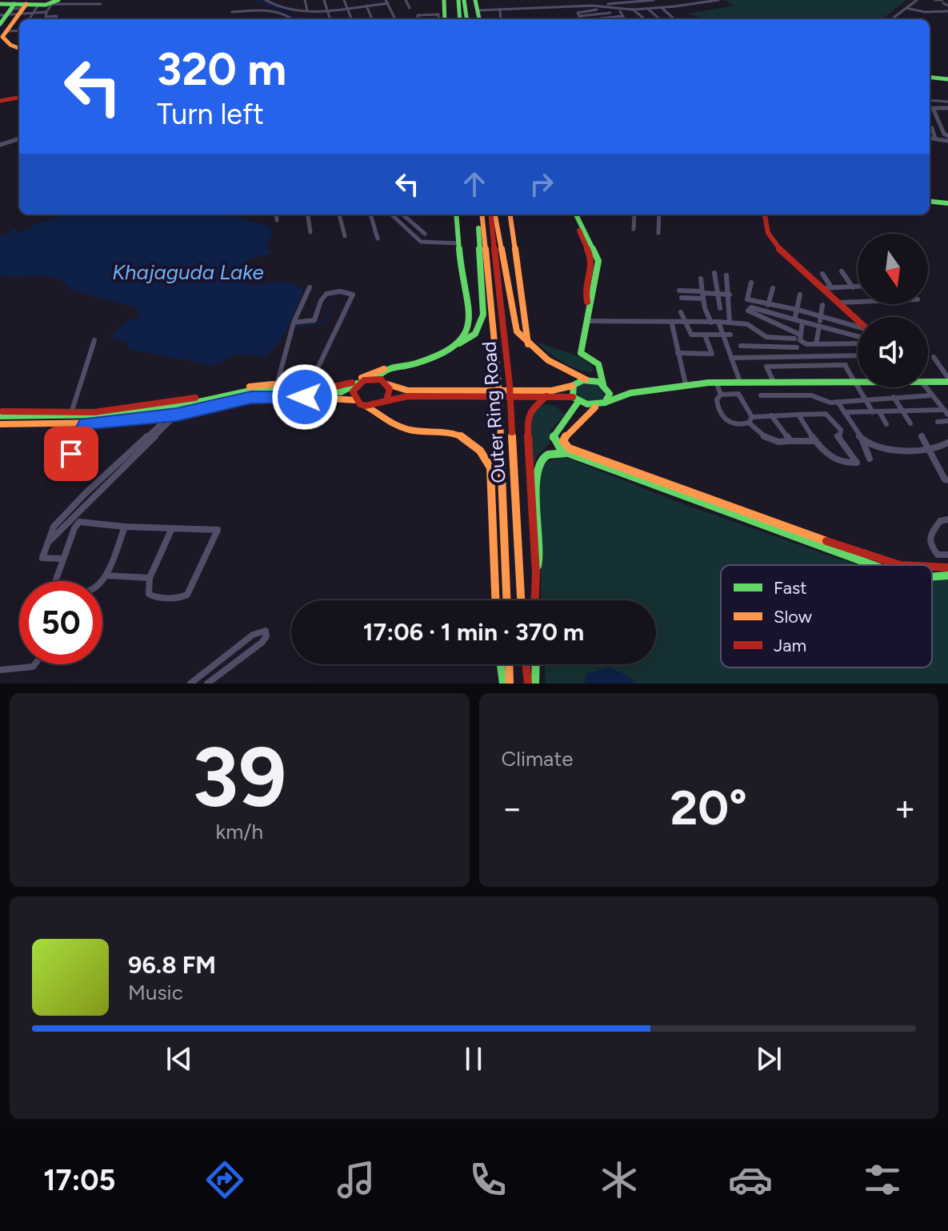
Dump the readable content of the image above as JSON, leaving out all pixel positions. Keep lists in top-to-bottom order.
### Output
{
  "streets": {
    "main road": ["Outer Ring Road"]
  },
  "water": ["Khajaguda Lake"],
  "legend": ["Fast", "Slow", "Jam"],
  "north": "bottom",
  "page": {
    "turn": ["320 m", "Turn left"],
    "limit": "50",
    "trip": "17:06 · 1 min · 370 m",
    "tile": [
      ["39", "km/h"],
      "Climate"
    ],
    "heat": ["−", "20°", "+"],
    "song": ["96.8 FM", "Music"],
    "tabs": "17:05"
  }
}
